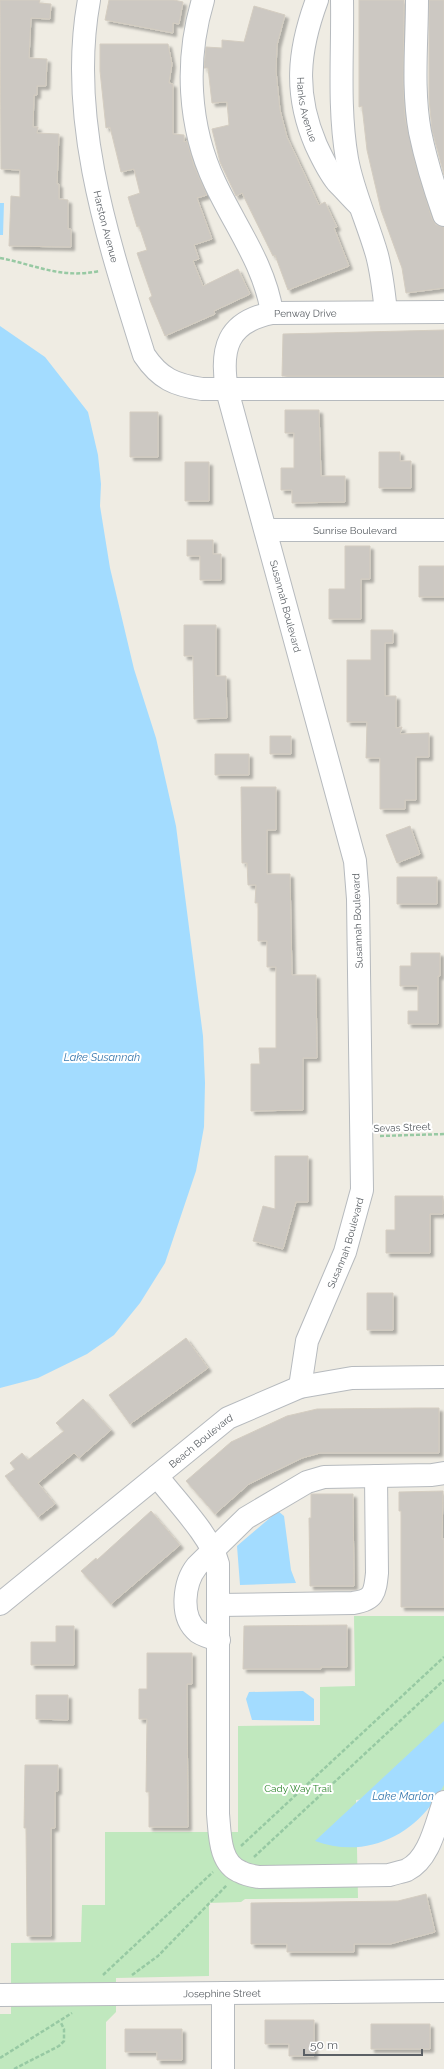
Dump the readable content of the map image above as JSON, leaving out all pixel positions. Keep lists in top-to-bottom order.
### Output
{
  "streets": {
    "street": [
      "Hanks Avenue",
      "Harston Avenue",
      "Penway Drive",
      "Sunrise Boulevard",
      "Susannah Boulevard",
      "Beach Boulevard",
      "Josephine Street"
    ],
    "path": ["Sevas Street"]
  },
  "crossings": [
    ["Hanks Avenue", "Penway Drive"],
    ["Harston Avenue", "Penway Drive"],
    ["Harston Avenue", "Susannah Boulevard"],
    ["Penway Drive", "Susannah Boulevard"],
    ["Sunrise Boulevard", "Susannah Boulevard"],
    ["Susannah Boulevard", "Sevas Street"],
    ["Susannah Boulevard", "Beach Boulevard"]
  ],
  "water": ["Lake Susannah", "Lake Marlon"],
  "parks": ["Cady Way Trail"],
  "scale_bar": "50 m"
}
